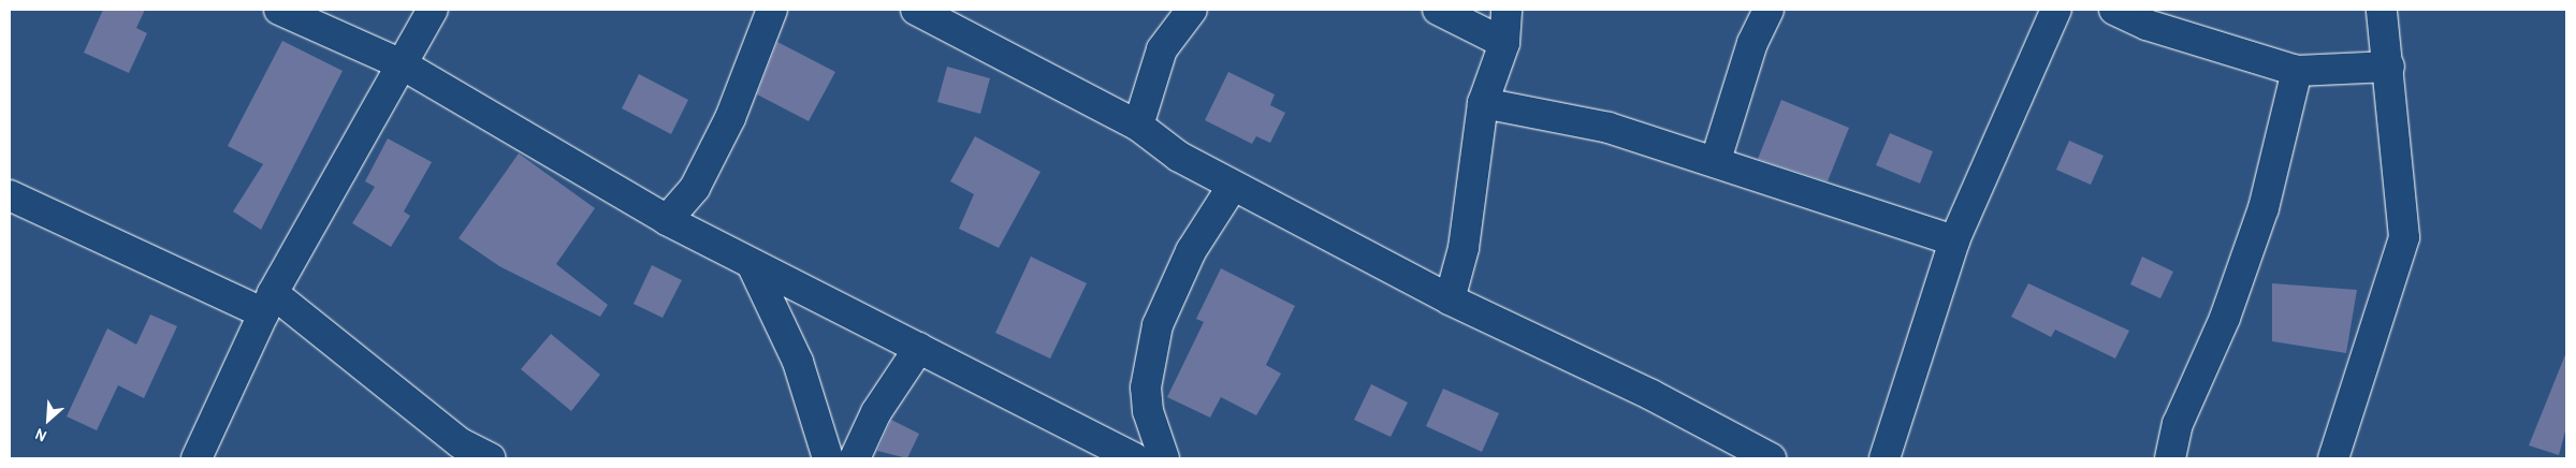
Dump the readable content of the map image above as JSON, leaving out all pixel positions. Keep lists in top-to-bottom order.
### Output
{
  "north": "bottom left"
}
